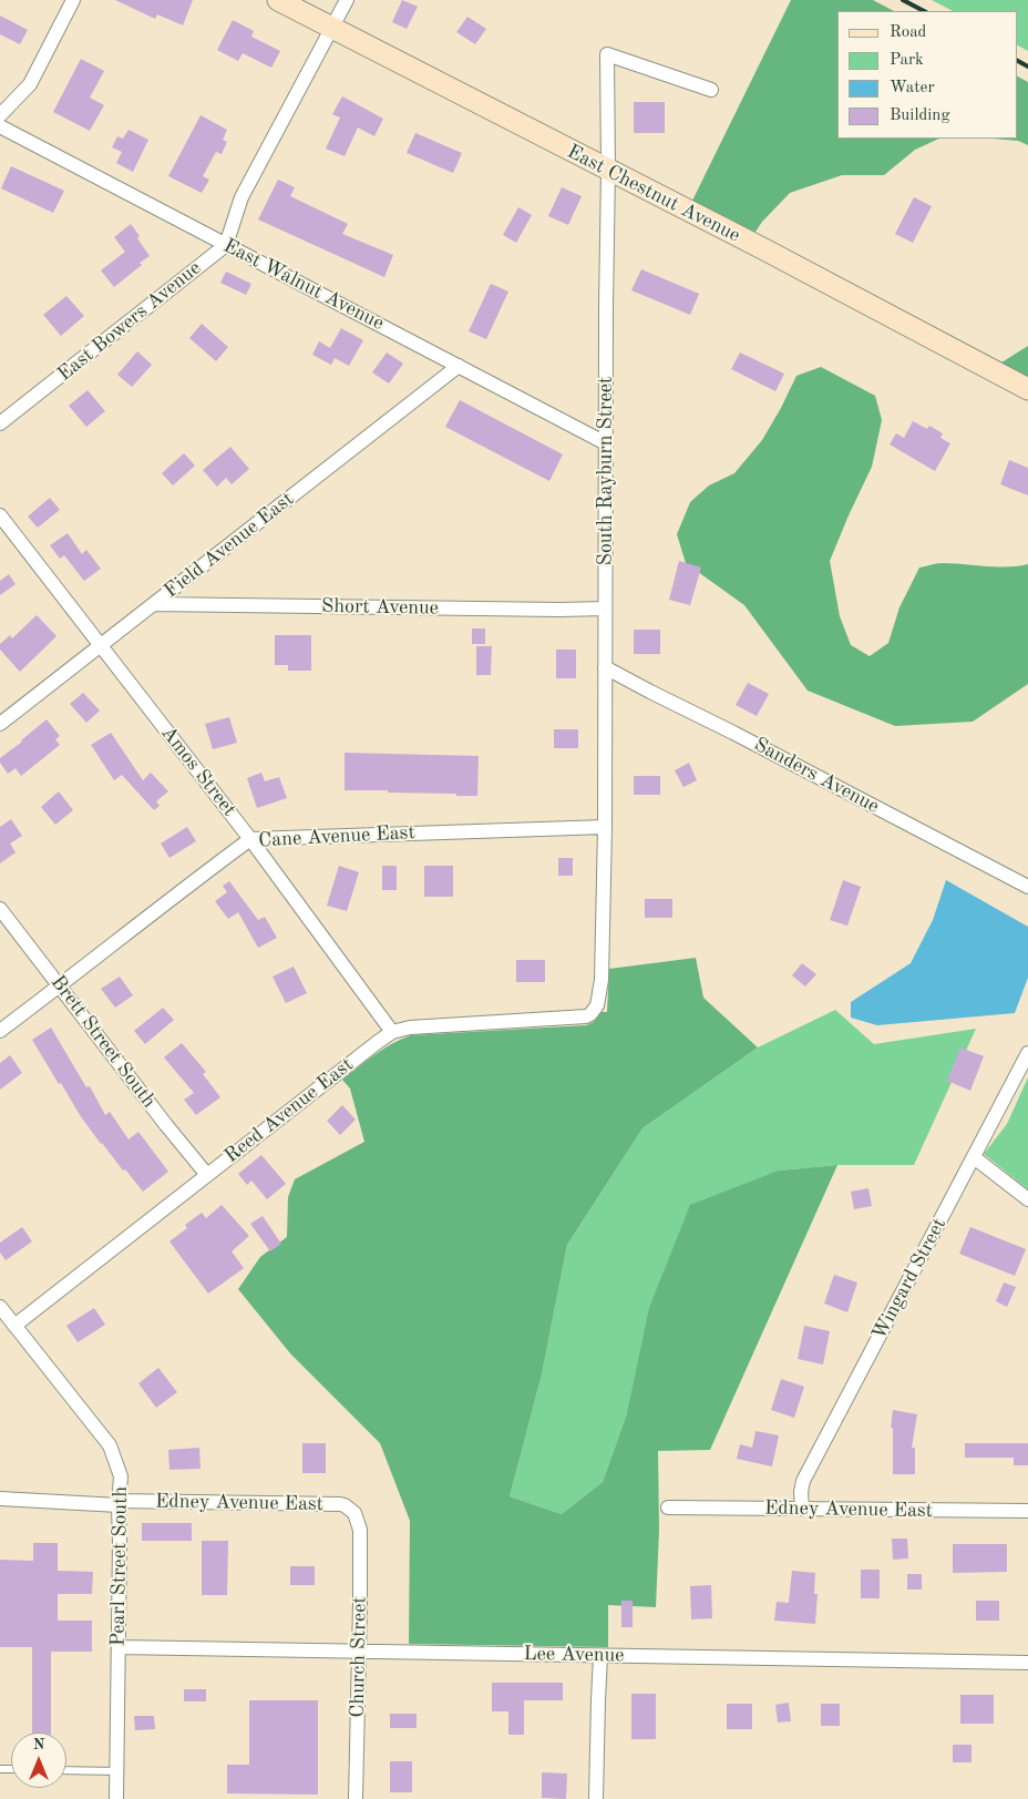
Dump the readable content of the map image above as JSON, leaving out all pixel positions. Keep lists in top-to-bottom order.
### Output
{
  "streets": {
    "street": [
      "East Chestnut Avenue",
      "East Walnut Avenue",
      "East Bowers Avenue",
      "South Rayburn Street",
      "Field Avenue East",
      "Short Avenue",
      "Amos Street",
      "Sanders Avenue",
      "Cane Avenue East",
      "Brett Street South",
      "Reed Avenue East",
      "Wingard Street",
      "Edney Avenue East",
      "Pearl Street South",
      "Lee Avenue",
      "Church Street"
    ]
  },
  "crossings": [
    ["East Chestnut Avenue", "South Rayburn Street"],
    ["East Walnut Avenue", "East Bowers Avenue"],
    ["East Walnut Avenue", "South Rayburn Street"],
    ["East Walnut Avenue", "Field Avenue East"],
    ["South Rayburn Street", "Short Avenue"],
    ["South Rayburn Street", "Sanders Avenue"],
    ["South Rayburn Street", "Cane Avenue East"],
    ["South Rayburn Street", "Reed Avenue East"],
    ["Field Avenue East", "Short Avenue"],
    ["Field Avenue East", "Amos Street"],
    ["Amos Street", "Cane Avenue East"],
    ["Amos Street", "Reed Avenue East"],
    ["Cane Avenue East", "Brett Street South"],
    ["Brett Street South", "Reed Avenue East"],
    ["Reed Avenue East", "Pearl Street South"],
    ["Wingard Street", "Edney Avenue East"],
    ["Edney Avenue East", "Pearl Street South"],
    ["Edney Avenue East", "Church Street"],
    ["Pearl Street South", "Lee Avenue"],
    ["Lee Avenue", "Church Street"]
  ],
  "legend": [
    "Road",
    "Park",
    "Water",
    "Building"
  ],
  "north": "top"
}
